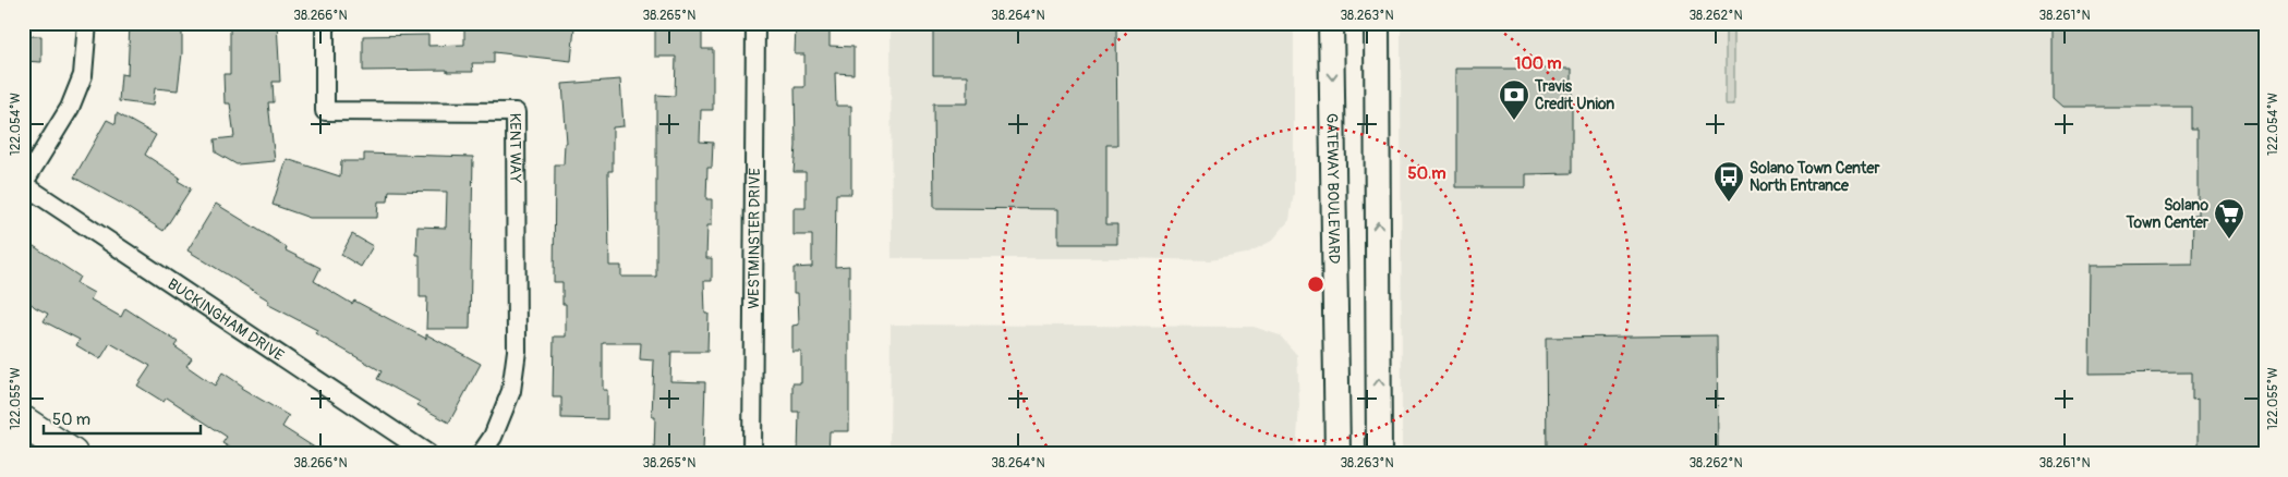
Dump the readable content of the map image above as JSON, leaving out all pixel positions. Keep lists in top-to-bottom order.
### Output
{
  "streets": {
    "street": [
      "KENT WAY",
      "GATEWAY BOULEVARD",
      "WESTMINSTER DRIVE",
      "BUCKINGHAM DRIVE"
    ]
  },
  "places": {
    "bank": ["Travis Credit Union"],
    "bus stop": ["Solano Town Center North Entrance"],
    "supermarket": ["Solano Town Center"]
  },
  "scale_bar": "50 m",
  "coordinates": [
    "38.266°N",
    "38.265°N",
    "38.264°N",
    "38.263°N",
    "38.262°N",
    "38.261°N",
    "122.054°W",
    "122.055°W"
  ],
  "rings": ["100 m", "50 m"]
}
